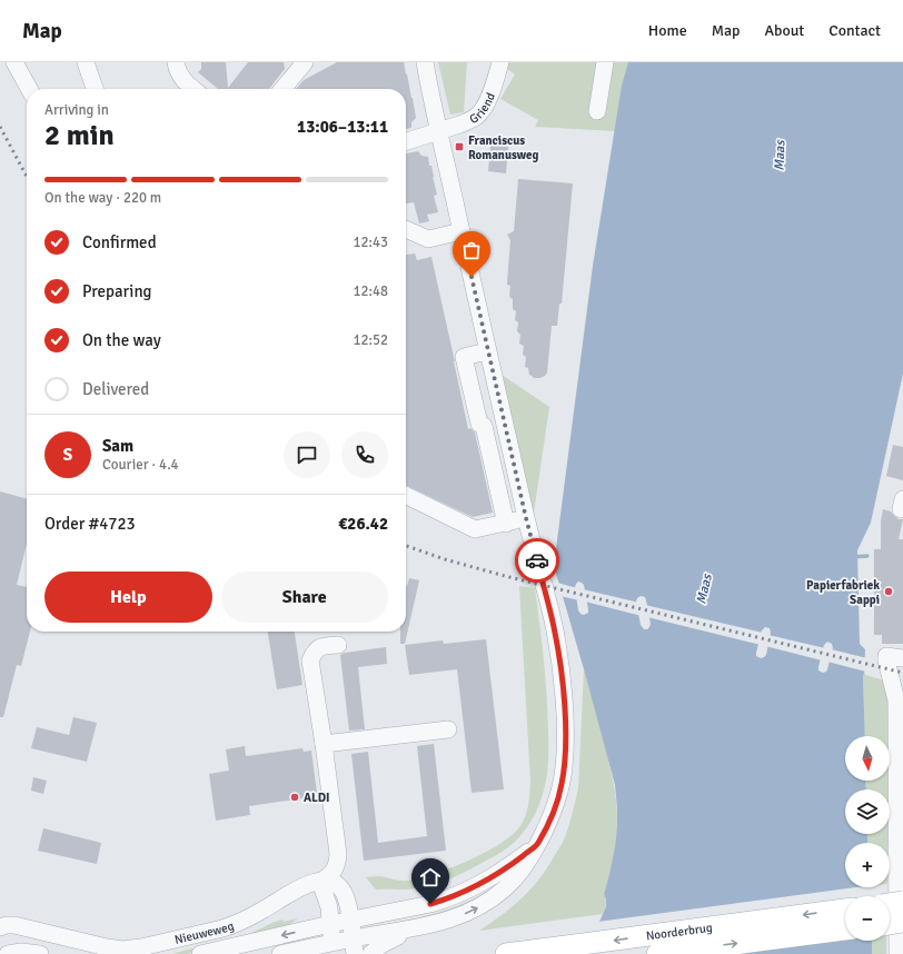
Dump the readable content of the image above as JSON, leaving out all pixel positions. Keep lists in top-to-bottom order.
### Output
{
  "streets": {
    "main road": ["Noorderbrug"],
    "street": ["Griend", "Nieuweweg"]
  },
  "water": ["Maas"],
  "places": {
    "transit": ["Franciscus Romanusweg"],
    "other": ["Papierfabriek Sappi", "ALDI"]
  },
  "north": "bottom",
  "page": {
    "header": "Map",
    "nav": [
      "Home",
      "Map",
      "About",
      "Contact"
    ],
    "heading": ["2 min", "Arriving in", "13:06–13:11"],
    "panel": [
      "Sam",
      "Courier · 4.4",
      "Order #4723",
      "€26.42"
    ],
    "bar": "On the way · 220 m",
    "list": [
      ["Confirmed", "12:43"],
      ["Preparing", "12:48"],
      ["On the way", "12:52"],
      "Delivered"
    ],
    "round": "S",
    "buttons": ["Help", "Share"],
    "map_buttons": ["+", "−"]
  }
}
